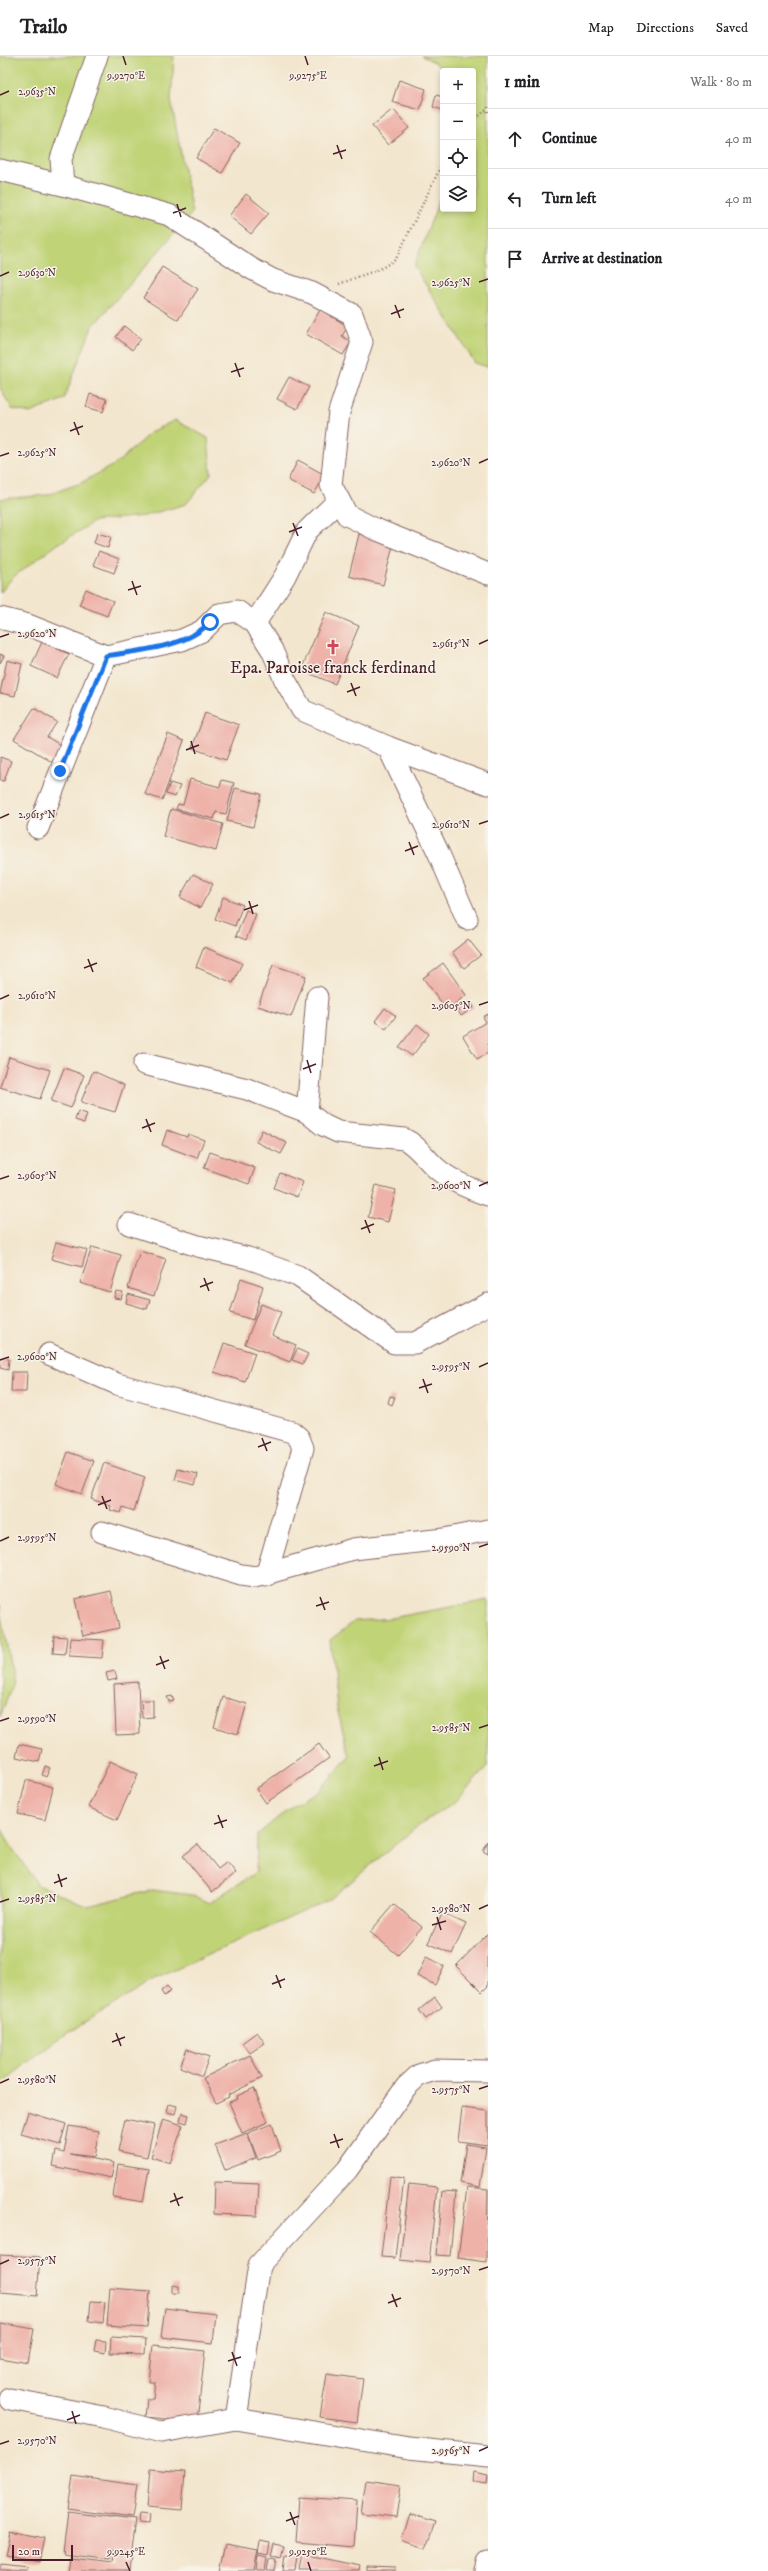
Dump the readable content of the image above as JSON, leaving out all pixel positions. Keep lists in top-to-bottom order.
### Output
{
  "places": {
    "church": ["Epa. Paroisse franck ferdinand"]
  },
  "scale_bar": "20 m",
  "page": {
    "header": "Trailo",
    "nav": ["Map", "Directions", "Saved"],
    "heading": ["1 min", "Walk · 80 m"],
    "map_buttons": ["+", "−"],
    "list": [
      ["Continue", "40 m"],
      ["Turn left", "40 m"],
      "Arrive at destination"
    ],
    "scale": "20 m"
  },
  "coordinates": [
    "9.9270°E",
    "9.9275°E",
    "2.9635°N",
    "2.9630°N",
    "2.9625°N",
    "2.9620°N",
    "2.9615°N",
    "2.9610°N",
    "2.9605°N",
    "2.9600°N",
    "2.9595°N",
    "2.9590°N",
    "2.9585°N",
    "2.9580°N",
    "2.9575°N",
    "2.9570°N",
    "2.9565°N",
    "9.9245°E",
    "9.9250°E"
  ]
}
